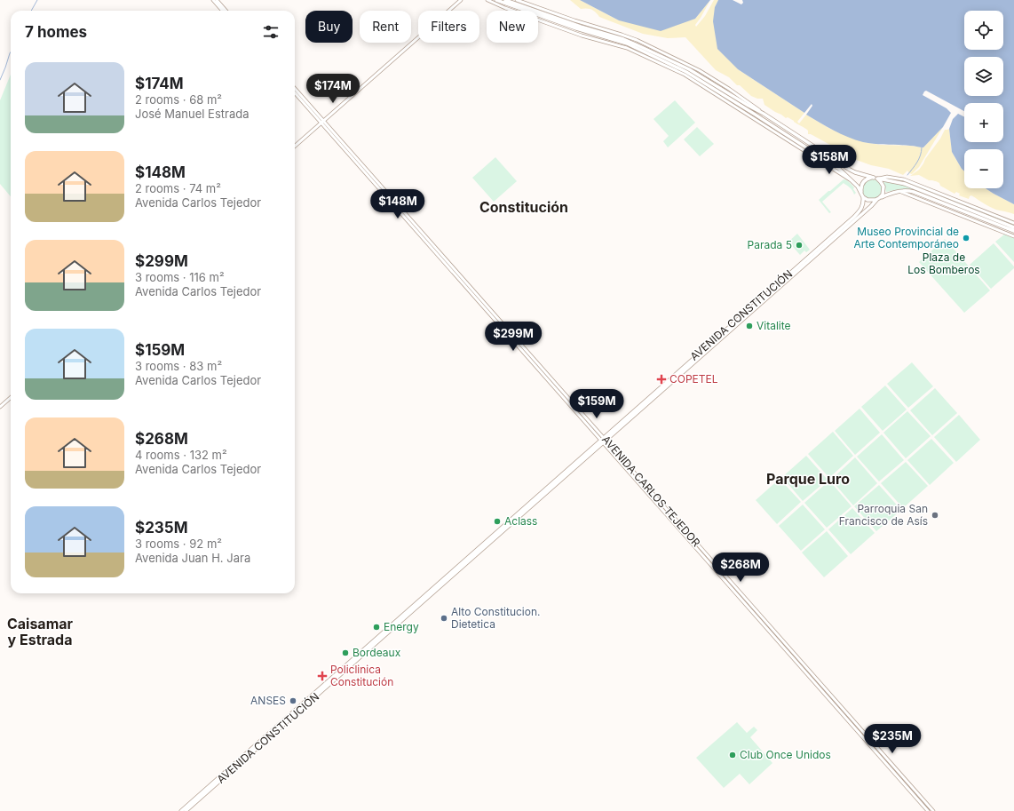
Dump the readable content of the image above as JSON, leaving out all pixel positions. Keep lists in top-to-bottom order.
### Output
{
  "streets": {
    "main road": ["AVENIDA CONSTITUCIÓN", "AVENIDA CARLOS TEJEDOR"]
  },
  "crossings": [
    ["AVENIDA CONSTITUCIÓN", "AVENIDA CARLOS TEJEDOR"]
  ],
  "districts": ["Constitución", "Parque Luro", "Caisamar y Estrada"],
  "parks": ["Plaza de Los Bomberos"],
  "places": {
    "other": [
      "Museo Provincial de Arte Contemporáneo",
      "Parada 5",
      "Vitalite",
      "Parroquia San Francisco de Asís",
      "Aclass",
      "Alto Constitucion. Dietetica",
      "Energy",
      "Bordeaux",
      "ANSES",
      "Club Once Unidos"
    ],
    "health": ["COPETEL", "Policlinica Constitución"]
  },
  "page": {
    "map_buttons": ["+", "−"],
    "chip": [
      "Buy",
      "Rent",
      "Filters",
      "New"
    ],
    "heading": "7 homes",
    "list": [
      {
        "name": "$174M",
        "note": "2 rooms · 68 m² · José Manuel Estrada"
      },
      {
        "name": "$148M",
        "note": "2 rooms · 74 m² · Avenida Carlos Tejedor"
      },
      {
        "name": "$299M",
        "note": "3 rooms · 116 m² · Avenida Carlos Tejedor"
      },
      {
        "name": "$159M",
        "note": "3 rooms · 83 m² · Avenida Carlos Tejedor"
      },
      {
        "name": "$268M",
        "note": "4 rooms · 132 m² · Avenida Carlos Tejedor"
      },
      {
        "name": "$235M",
        "note": "3 rooms · 92 m² · Avenida Juan H. Jara"
      }
    ],
    "price": [
      "$174M",
      "$158M",
      "$148M",
      "$299M",
      "$159M",
      "$268M",
      "$235M"
    ]
  }
}
